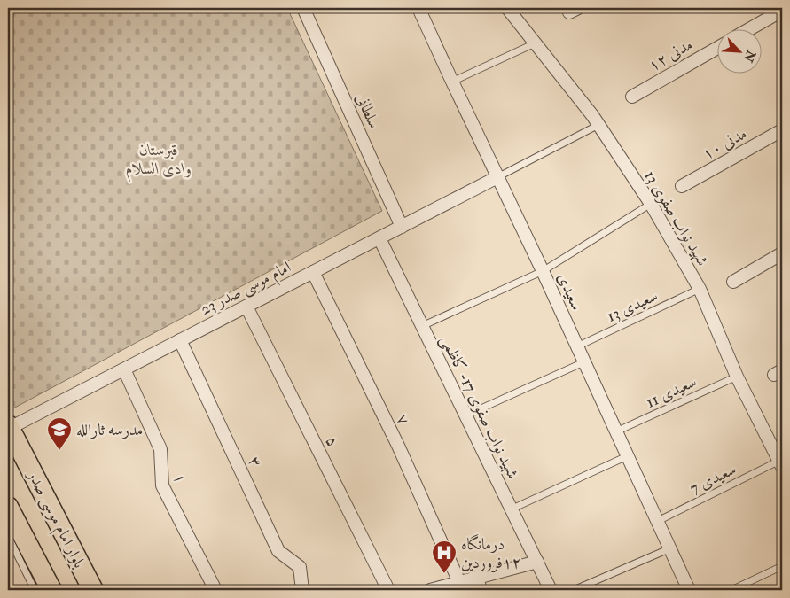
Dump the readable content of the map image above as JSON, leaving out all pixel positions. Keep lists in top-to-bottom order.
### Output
{
  "streets": {
    "main road": ["بلوار امام موسی صدر"],
    "street": [
      "مدنی ۱۲",
      "سلطانی",
      "مدنی ۱۰",
      "شهید نواب صفوی 13",
      "امام موسی صدر 23",
      "سعیدی",
      "شهید نواب صفوی 17- کاظمی",
      "۷",
      "۵",
      "۳",
      "۱"
    ],
    "lane": ["سعیدی 13", "سعیدی 11", "سعیدی 7"]
  },
  "crossings": [
    ["سلطانی", "امام موسی صدر 23"],
    ["شهید نواب صفوی 13", "سعیدی 13"],
    ["شهید نواب صفوی 13", "سعیدی 11"],
    ["شهید نواب صفوی 13", "سعیدی 7"],
    ["امام موسی صدر 23", "سعیدی"],
    ["امام موسی صدر 23", "شهید نواب صفوی 17- کاظمی"],
    ["امام موسی صدر 23", "۷"],
    ["امام موسی صدر 23", "۵"],
    ["امام موسی صدر 23", "۳"],
    ["امام موسی صدر 23", "۱"],
    ["امام موسی صدر 23", "بلوار امام موسی صدر"],
    ["سعیدی", "سعیدی 13"],
    ["سعیدی", "سعیدی 11"],
    ["سعیدی", "سعیدی 7"]
  ],
  "parks": ["قبرستان وادی السلام"],
  "places": {
    "school or university": ["مدرسه ثارالله"],
    "hospital": ["درمانگاه ١٢فروردین"]
  },
  "north": "bottom right"
}
